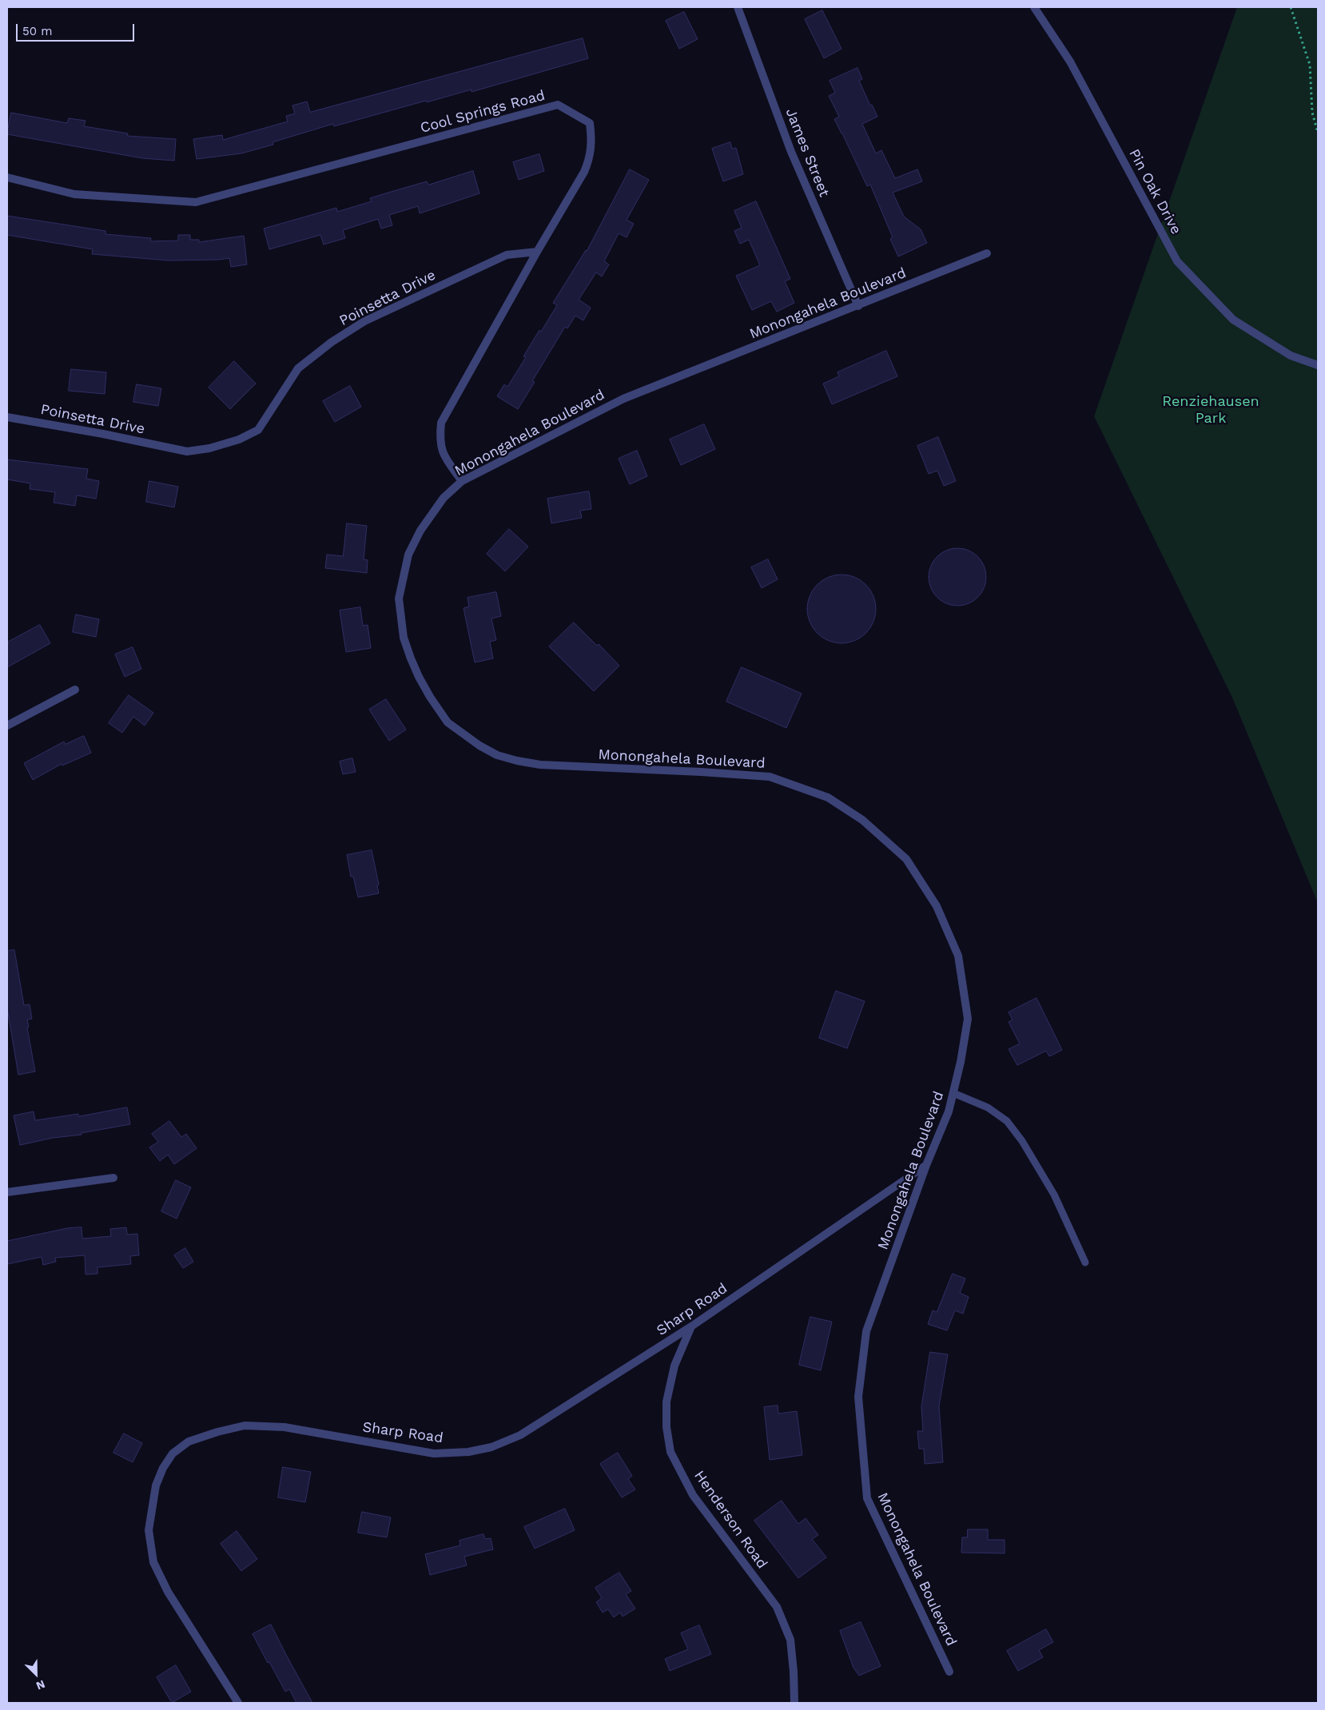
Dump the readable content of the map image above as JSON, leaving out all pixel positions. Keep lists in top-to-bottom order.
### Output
{
  "streets": {
    "street": [
      "Cool Springs Road",
      "James Street",
      "Pin Oak Drive",
      "Poinsetta Drive",
      "Monongahela Boulevard",
      "Sharp Road",
      "Henderson Road"
    ]
  },
  "crossings": [
    ["Cool Springs Road", "Poinsetta Drive"],
    ["Cool Springs Road", "Monongahela Boulevard"],
    ["James Street", "Monongahela Boulevard"],
    ["Monongahela Boulevard", "Sharp Road"],
    ["Sharp Road", "Henderson Road"]
  ],
  "parks": ["Renziehausen Park"],
  "scale_bar": "50 m",
  "north": "bottom right"
}
